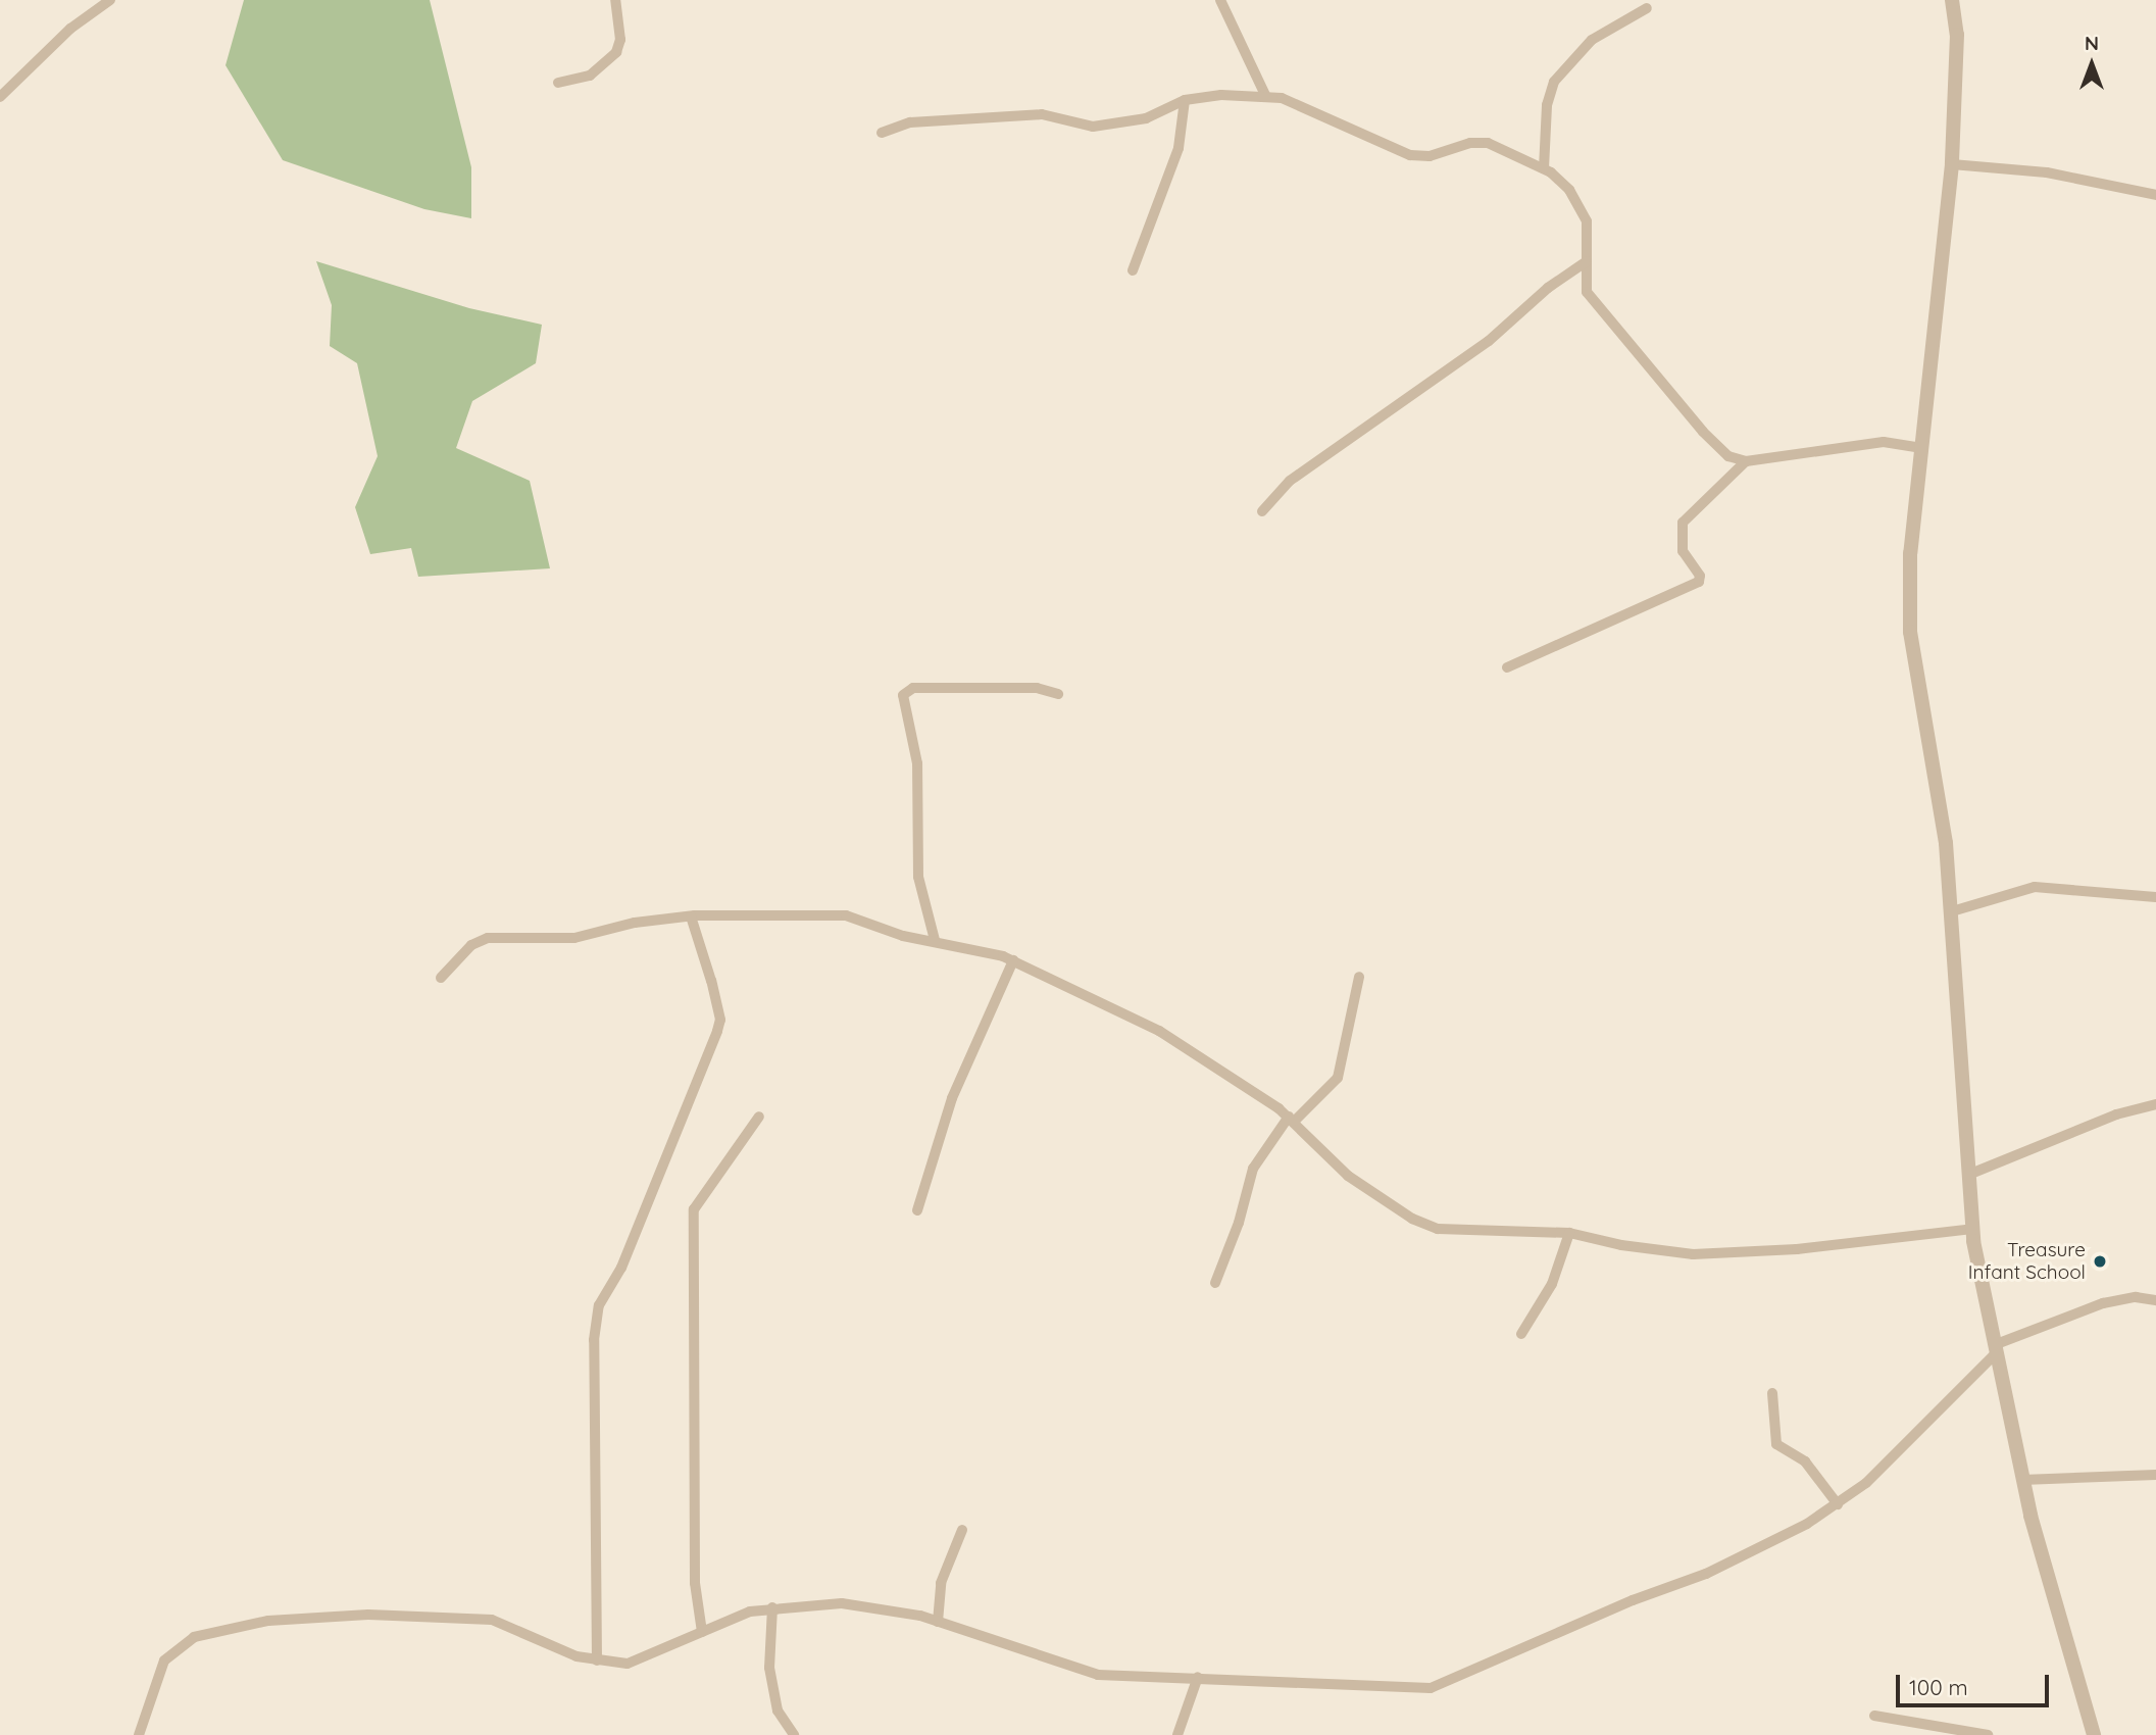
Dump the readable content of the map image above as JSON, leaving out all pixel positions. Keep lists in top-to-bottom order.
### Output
{
  "places": ["Treasure Infant School"],
  "scale_bar": "100 m",
  "north": "top"
}
